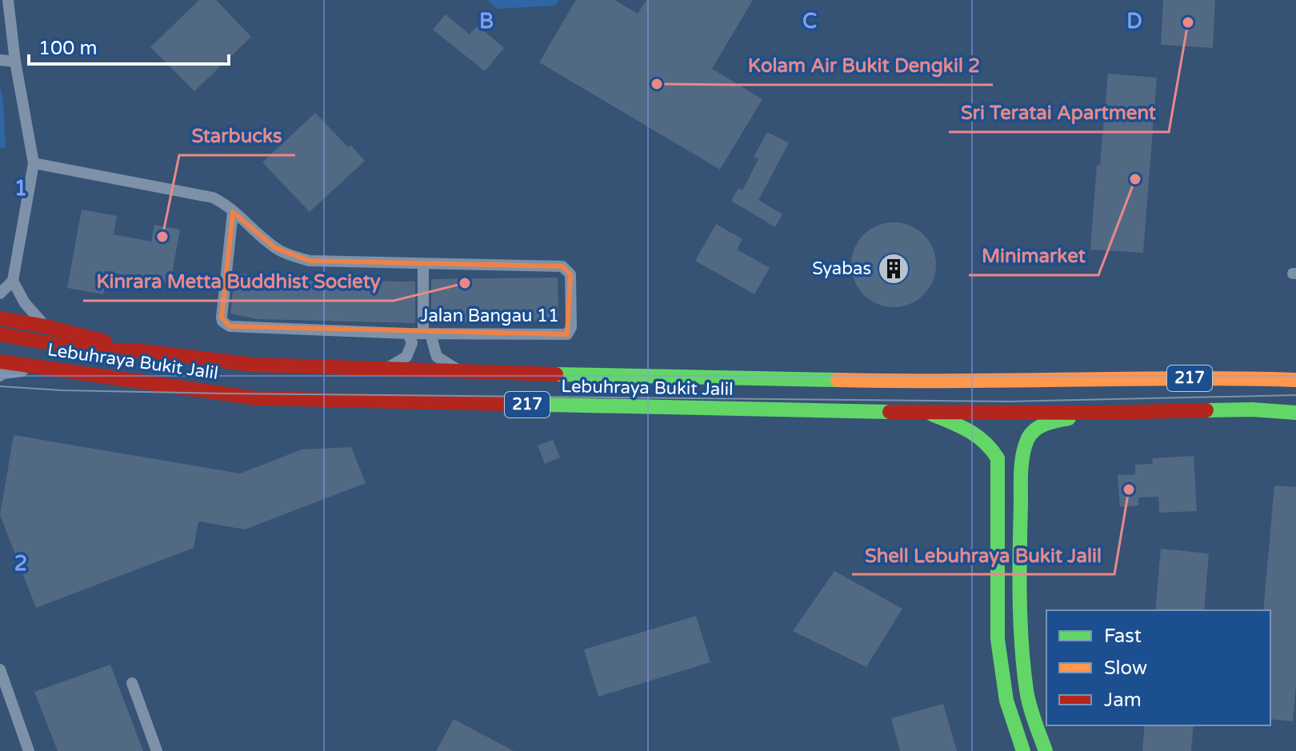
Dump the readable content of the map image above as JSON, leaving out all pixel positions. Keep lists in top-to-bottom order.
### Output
{
  "streets": {
    "main road": ["Lebuhraya Bukit Jalil", "217"],
    "street": ["Jalan Bangau 11"]
  },
  "places": {
    "other": [
      "Sri Teratai Apartment",
      "Kolam Air Bukit Dengkil 2",
      "Minimarket",
      "Starbucks",
      "Kinrara Metta Buddhist Society",
      "Shell Lebuhraya Bukit Jalil"
    ],
    "building": ["Syabas"]
  },
  "legend": ["Fast", "Slow", "Jam"],
  "scale_bar": "100 m",
  "grid": {
    "columns": ["B", "C", "D"],
    "rows": ["1", "2"]
  }
}
